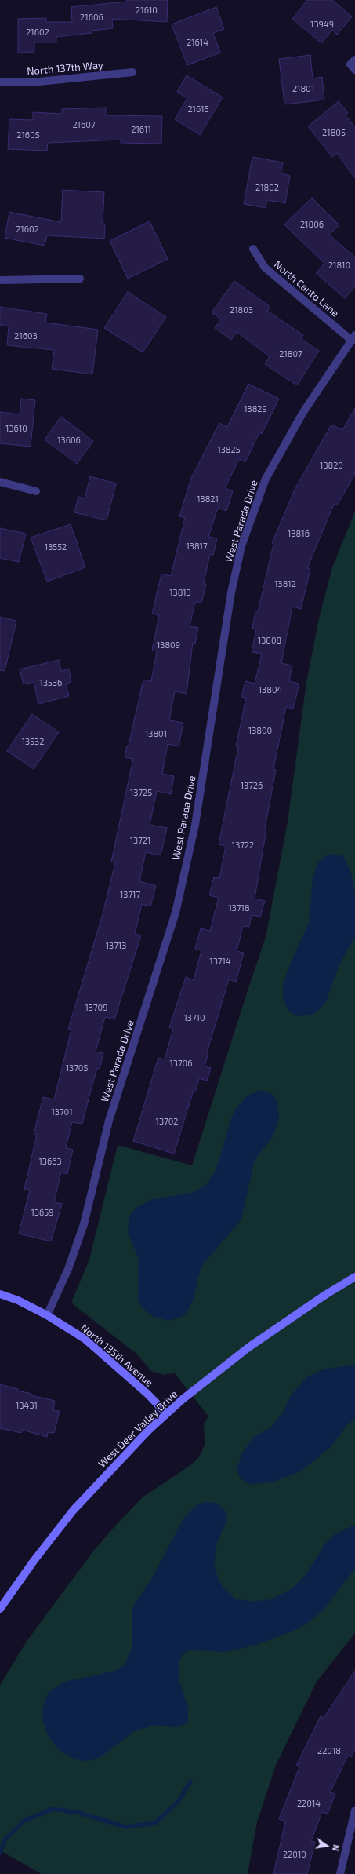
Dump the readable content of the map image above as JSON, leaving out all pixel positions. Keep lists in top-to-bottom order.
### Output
{
  "streets": {
    "street": [
      "North 137th Way",
      "North Canto Lane",
      "West Parada Drive",
      "North 135th Avenue",
      "West Deer Valley Drive"
    ]
  },
  "crossings": [
    ["North Canto Lane", "West Parada Drive"],
    ["West Parada Drive", "North 135th Avenue"],
    ["North 135th Avenue", "West Deer Valley Drive"]
  ],
  "house_numbers": [
    "21610",
    "21606",
    "13949",
    "21602",
    "21614",
    "21801",
    "21615",
    "21607",
    "21611",
    "21805",
    "21605",
    "21802",
    "21806",
    "21602",
    "21810",
    "21803",
    "21603",
    "21807",
    "13829",
    "13610",
    "13606",
    "13825",
    "13820",
    "13821",
    "13816",
    "13817",
    "13552",
    "13812",
    "13813",
    "13808",
    "13809",
    "13536",
    "13804",
    "13800",
    "13801",
    "13532",
    "13726",
    "13725",
    "13721",
    "13722",
    "13717",
    "13718",
    "13713",
    "13714",
    "13709",
    "13710",
    "13706",
    "13705",
    "13701",
    "13702",
    "13663",
    "13659",
    "13431",
    "22018",
    "22014",
    "22010"
  ],
  "north": "right"
}
